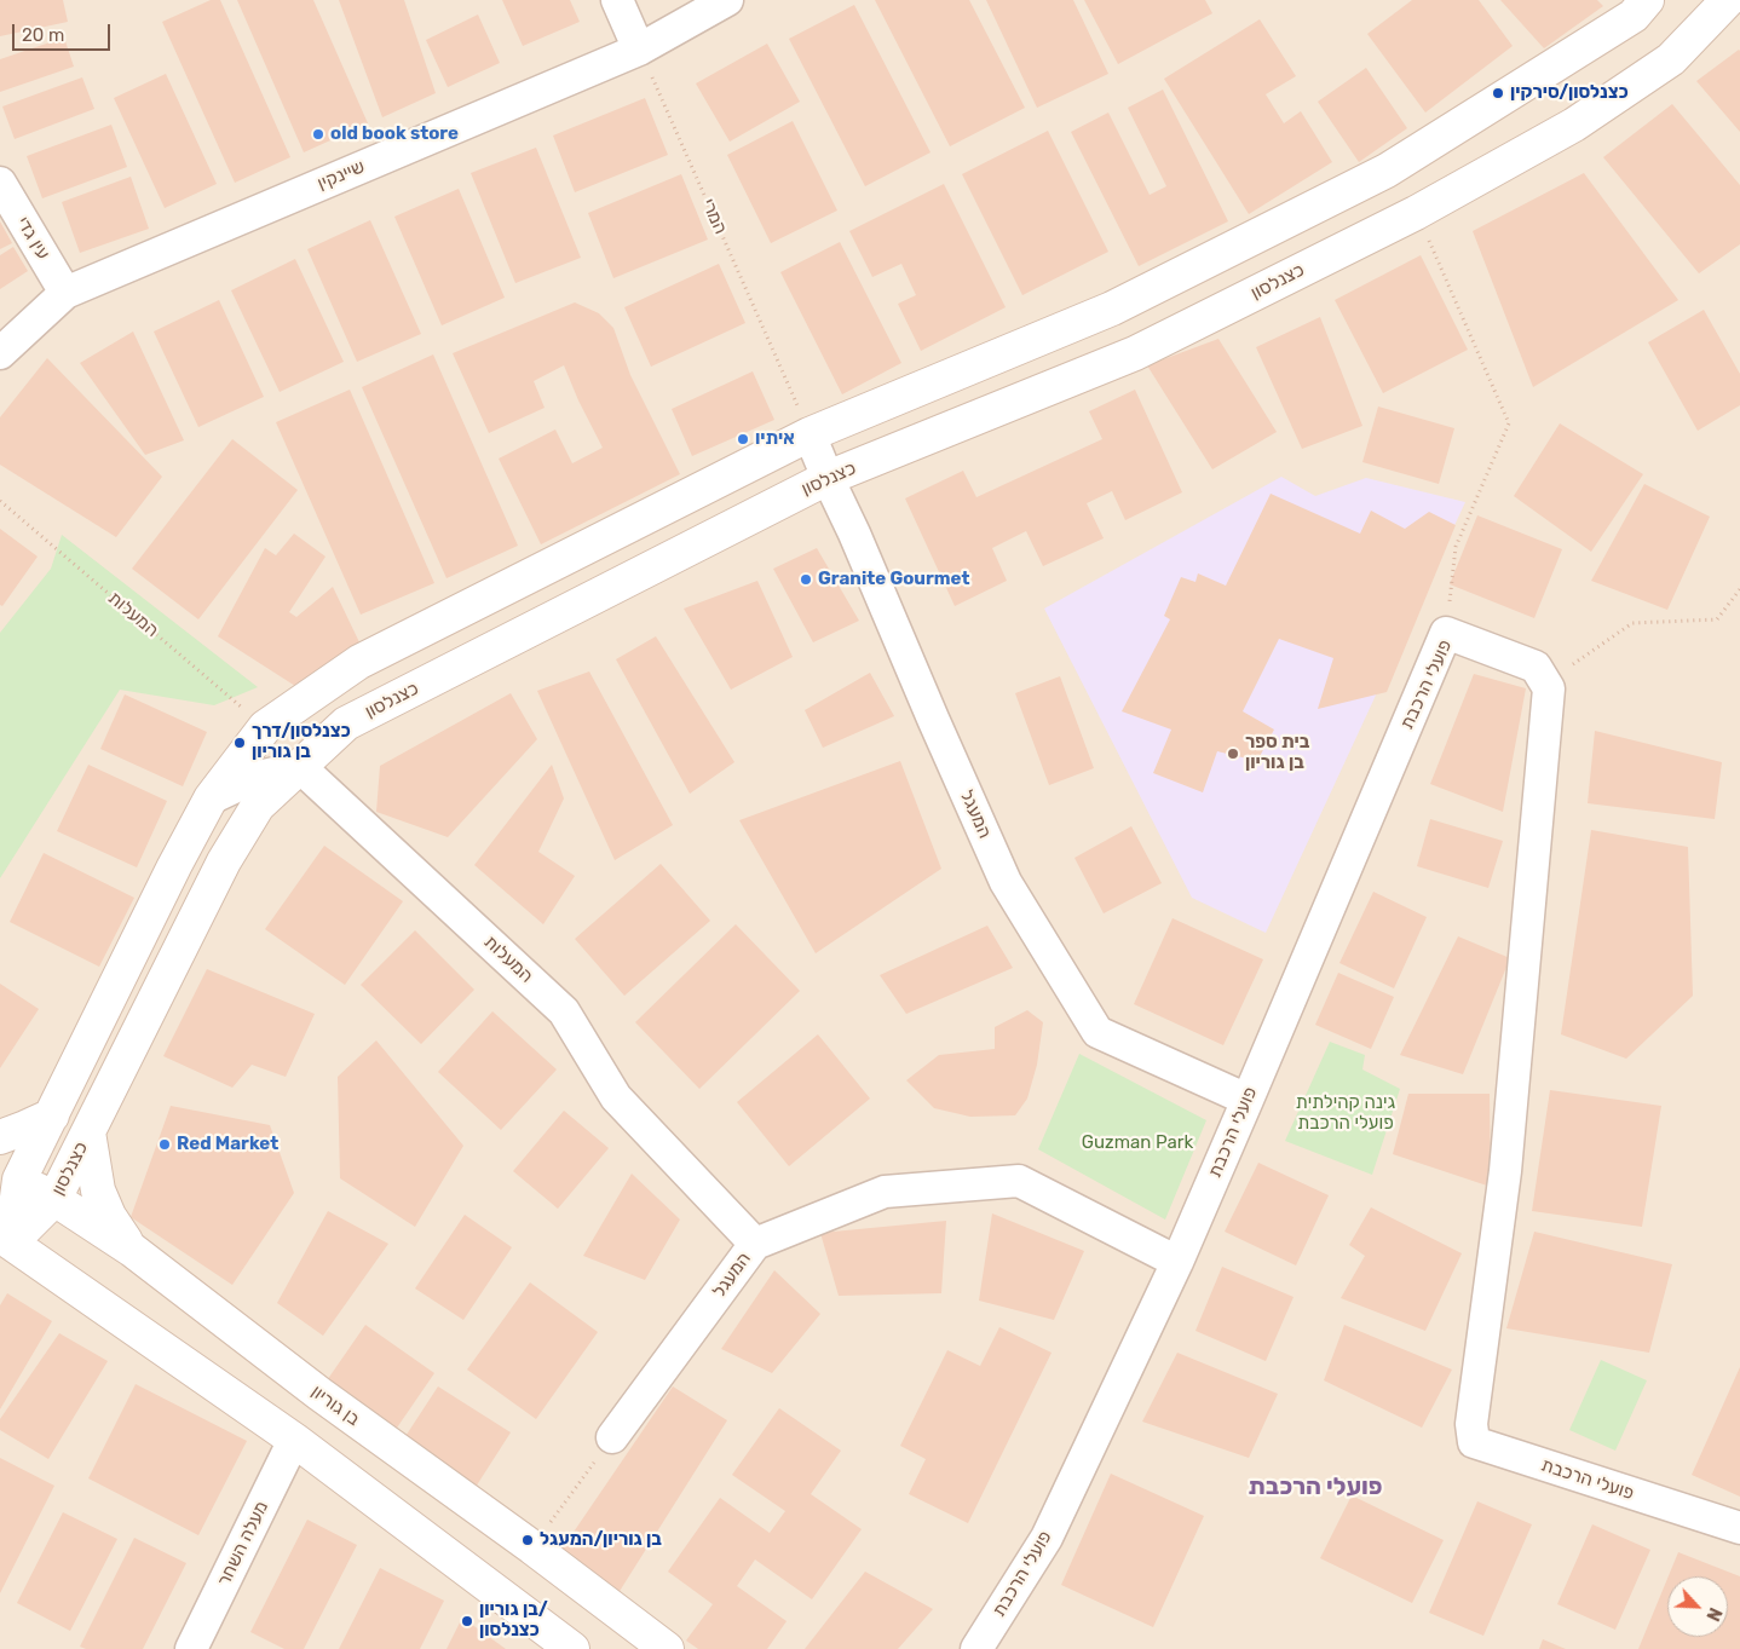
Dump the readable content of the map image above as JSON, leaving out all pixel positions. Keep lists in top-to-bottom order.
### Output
{
  "streets": {
    "street": [
      "שיינקין",
      "עין גדי",
      "כצנלסון",
      "המעלות",
      "פועלי הרכבת",
      "המעגל",
      "בן גוריון",
      "מעלה השחר"
    ],
    "path": ["המרי"]
  },
  "crossings": [
    ["שיינקין", "המרי"],
    ["שיינקין", "עין גדי"],
    ["המרי", "המעגל"],
    ["כצנלסון", "המעלות"],
    ["כצנלסון", "המעגל"],
    ["כצנלסון", "בן גוריון"],
    ["המעלות", "המעגל"],
    ["פועלי הרכבת", "המעגל"]
  ],
  "districts": ["פועלי הרכבת"],
  "parks": ["גינה קהילתית פועלי הרכבת", "Guzman Park"],
  "places": [
    "כצנלסון/סירקין",
    "old book store",
    "איתיו",
    "Granite Gourmet",
    "כצנלסון/דרך בן גוריון",
    "בית ספר בן גוריון",
    "Red Market",
    "בן גוריון/המעגל",
    "בן גוריון/ כצנלסון"
  ],
  "scale_bar": "20 m",
  "north": "bottom right"
}
